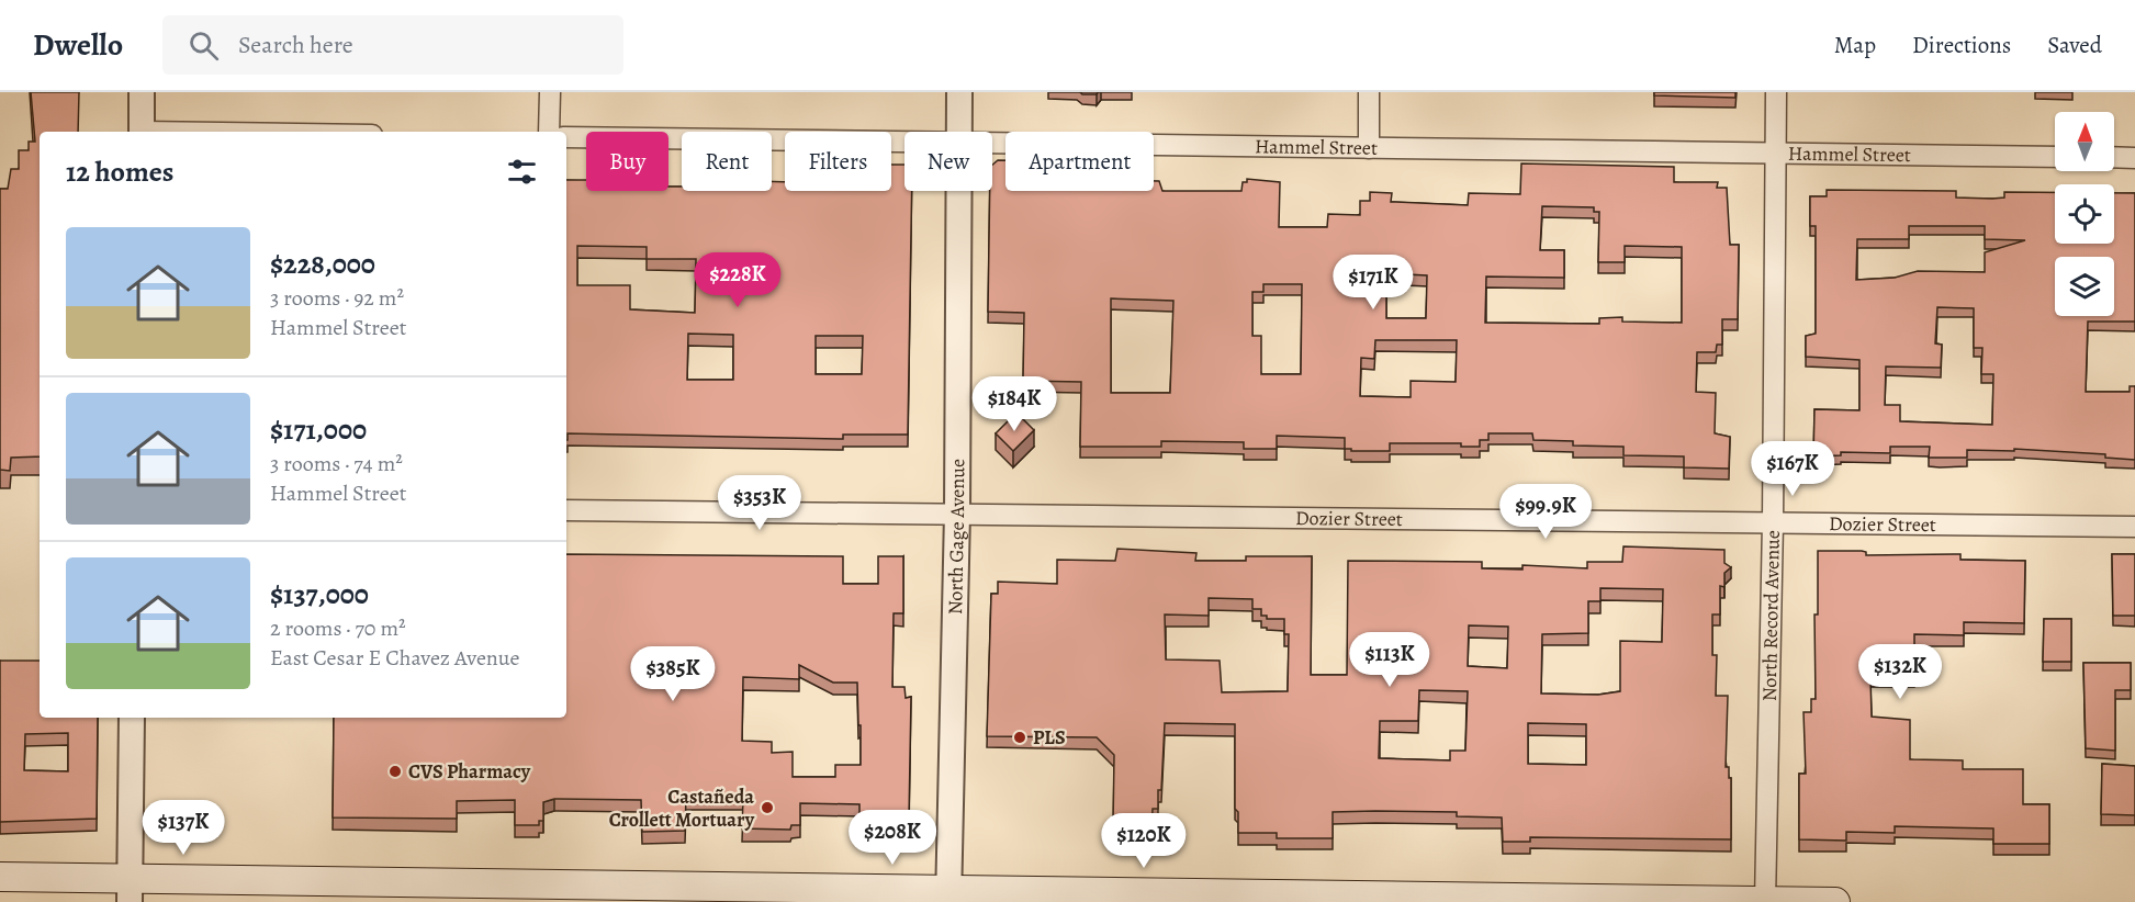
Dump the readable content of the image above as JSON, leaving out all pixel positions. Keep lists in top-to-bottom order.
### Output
{
  "streets": {
    "street": [
      "Hammel Street",
      "Dozier Street",
      "North Gage Avenue",
      "North Record Avenue"
    ]
  },
  "crossings": [
    ["Hammel Street", "North Record Avenue"],
    ["Dozier Street", "North Gage Avenue"],
    ["Dozier Street", "North Record Avenue"]
  ],
  "places": ["PLS", "CVS Pharmacy", "Castañeda Crollett Mortuary"],
  "north": "top",
  "page": {
    "header": "Dwello",
    "search": "Search here",
    "nav": ["Map", "Directions", "Saved"],
    "chip": [
      "Buy",
      "Rent",
      "Filters",
      "New",
      "Apartment"
    ],
    "heading": "12 homes",
    "list": [
      {
        "name": "$228,000",
        "note": "3 rooms · 92 m² · Hammel Street"
      },
      {
        "name": "$171,000",
        "note": "3 rooms · 74 m² · Hammel Street"
      },
      {
        "name": "$137,000",
        "note": "2 rooms · 70 m² · East Cesar E Chavez Avenue"
      }
    ],
    "price": [
      "$228K",
      "$171K",
      "$184K",
      "$167K",
      "$353K",
      "$99.9K",
      "$113K",
      "$132K",
      "$385K",
      "$137K",
      "$208K",
      "$120K"
    ]
  }
}
